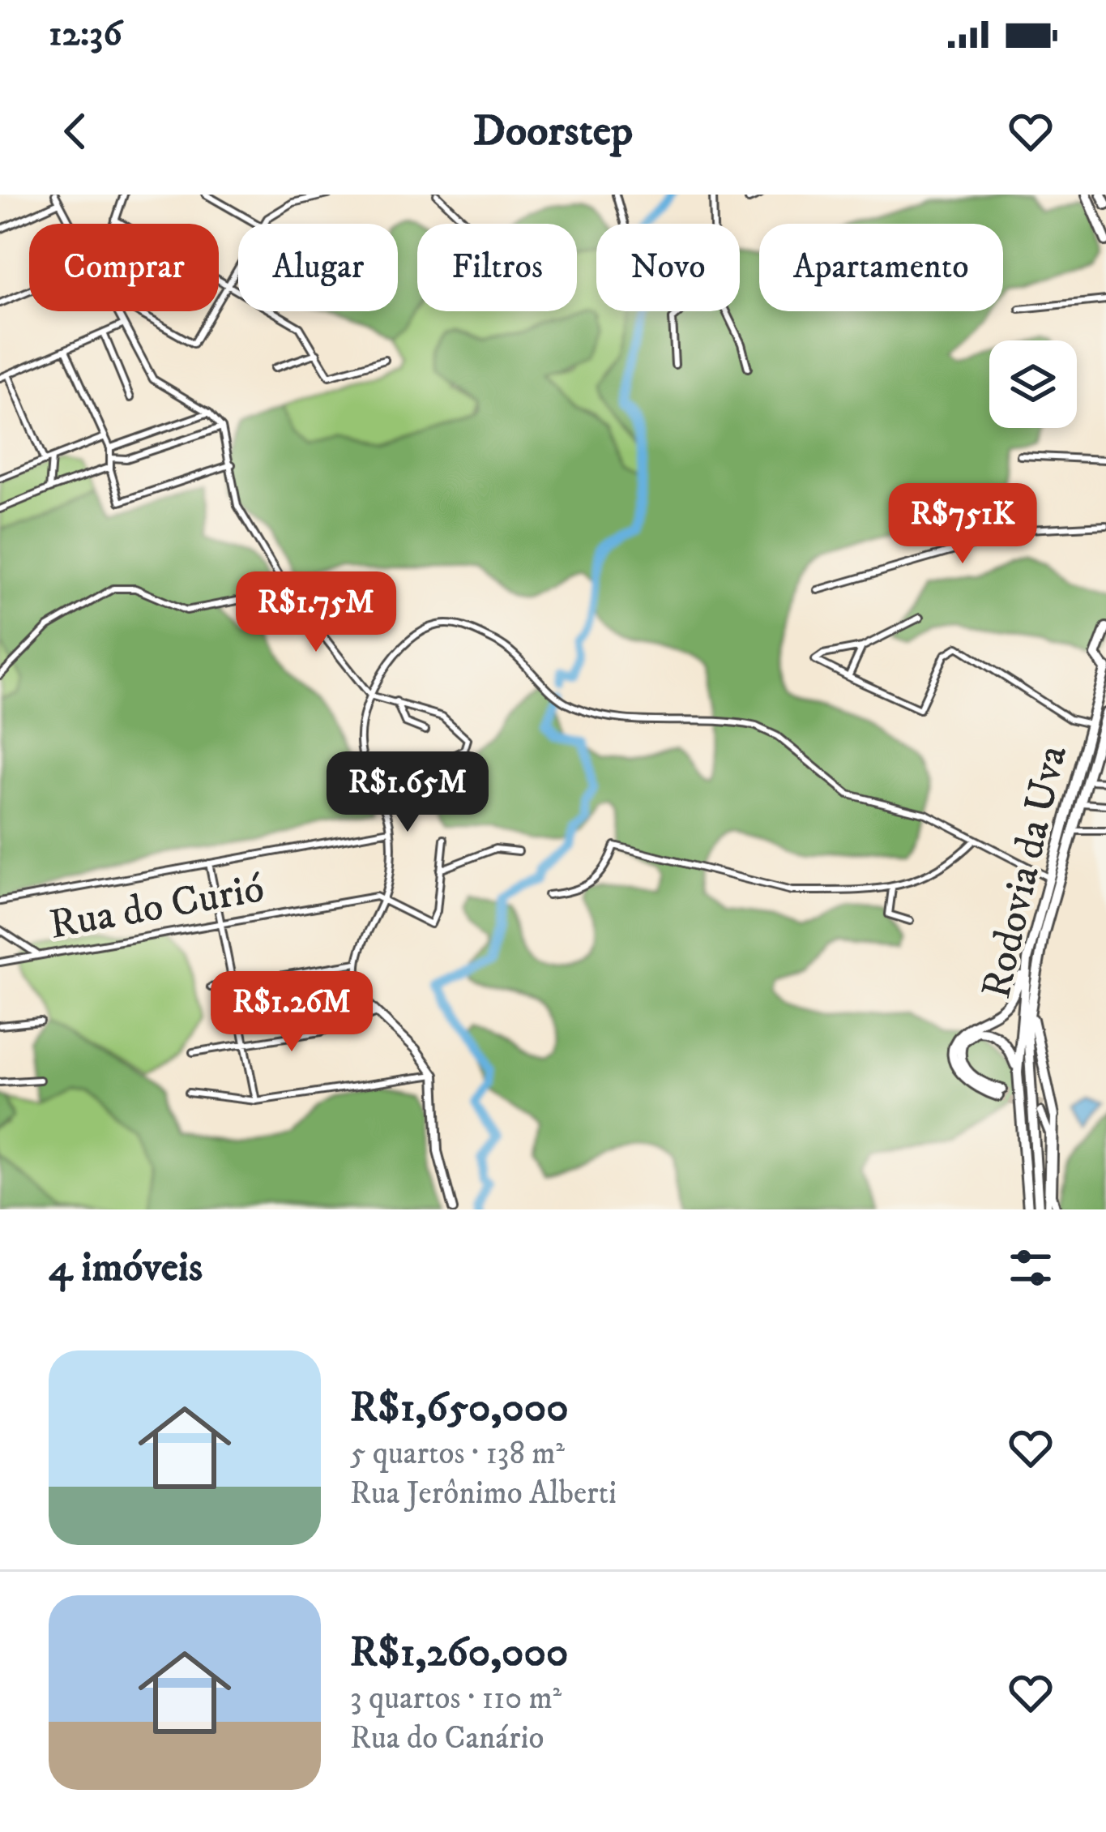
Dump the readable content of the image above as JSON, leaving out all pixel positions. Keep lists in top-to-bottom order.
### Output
{
  "streets": {
    "main road": ["Rodovia da Uva"],
    "street": ["Rua do Curió"]
  },
  "page": {
    "status": "12:36",
    "header": "Doorstep",
    "chip": [
      "Comprar",
      "Alugar",
      "Filtros",
      "Novo",
      "Apartamento"
    ],
    "price": [
      "R$751K",
      "R$1.75M",
      "R$1.65M",
      "R$1.26M"
    ],
    "heading": "4 imóveis",
    "list": [
      {
        "name": "R$1,650,000",
        "note": "5 quartos · 138 m² · Rua Jerônimo Alberti"
      },
      {
        "name": "R$1,260,000",
        "note": "3 quartos · 110 m² · Rua do Canário"
      }
    ]
  }
}
